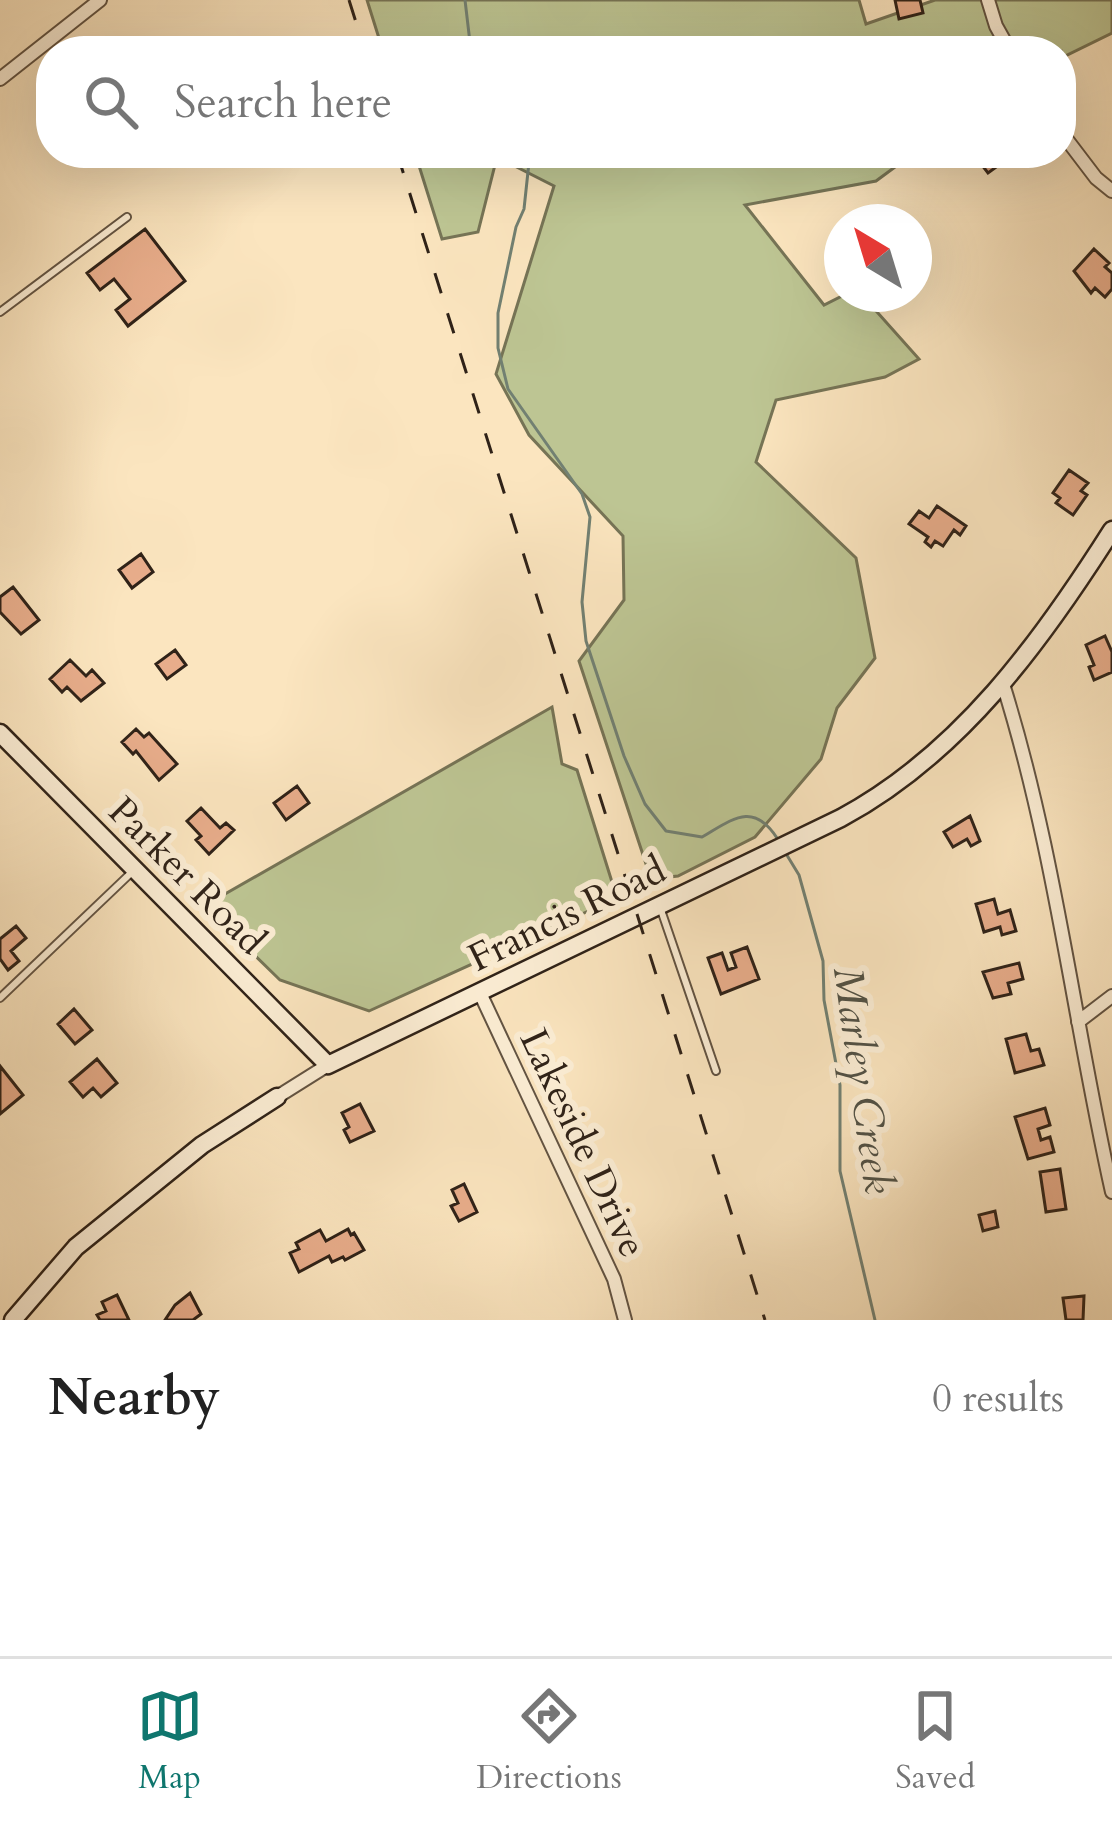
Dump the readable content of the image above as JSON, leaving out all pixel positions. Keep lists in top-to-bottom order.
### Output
{
  "streets": {
    "street": ["Parker Road", "Francis Road", "Lakeside Drive"]
  },
  "crossings": [
    ["Parker Road", "Francis Road"],
    ["Francis Road", "Lakeside Drive"]
  ],
  "water": ["Marley Creek"],
  "north": "top left",
  "page": {
    "search": "Search here",
    "heading": ["Nearby", "0 results"],
    "nav": ["Map", "Directions", "Saved"]
  }
}
